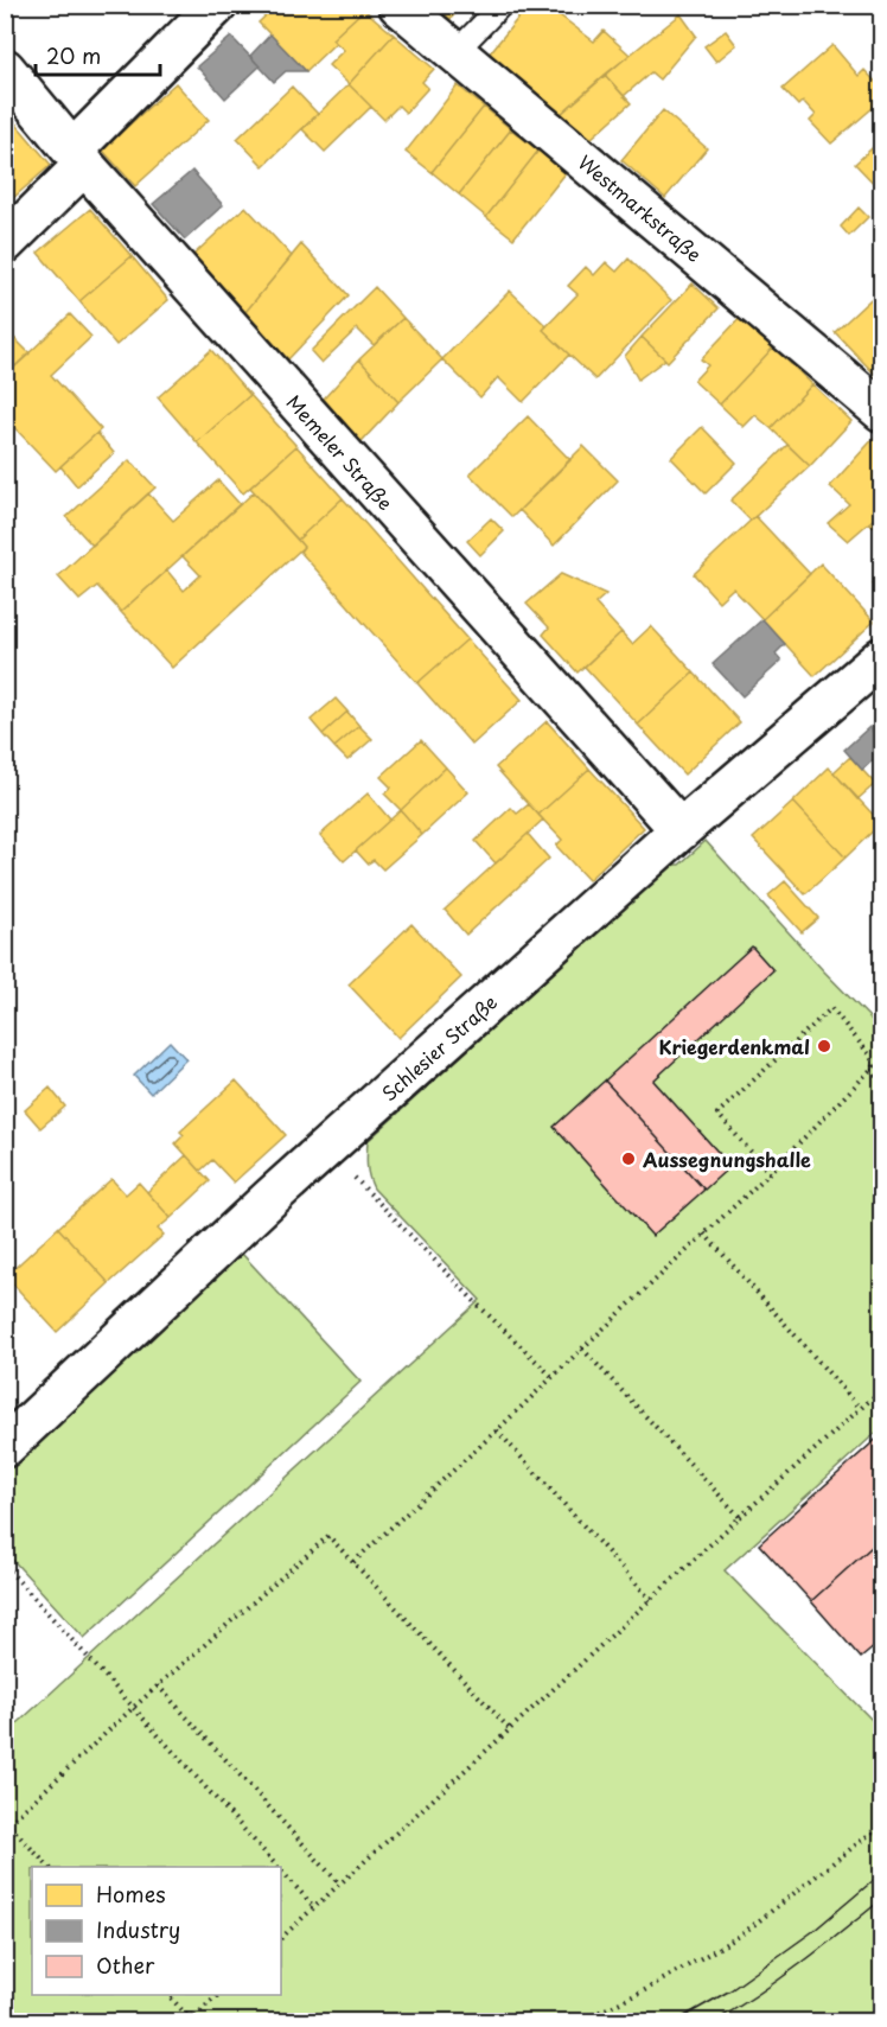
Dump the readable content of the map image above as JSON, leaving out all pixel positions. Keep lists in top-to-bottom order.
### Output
{
  "streets": {
    "street": ["Westmarkstraße", "Memeler Straße", "Schlesier Straße"]
  },
  "crossings": [
    ["Memeler Straße", "Schlesier Straße"]
  ],
  "places": ["Kriegerdenkmal", "Aussegnungshalle"],
  "legend": ["Homes", "Industry", "Other"],
  "scale_bar": "20 m"
}
